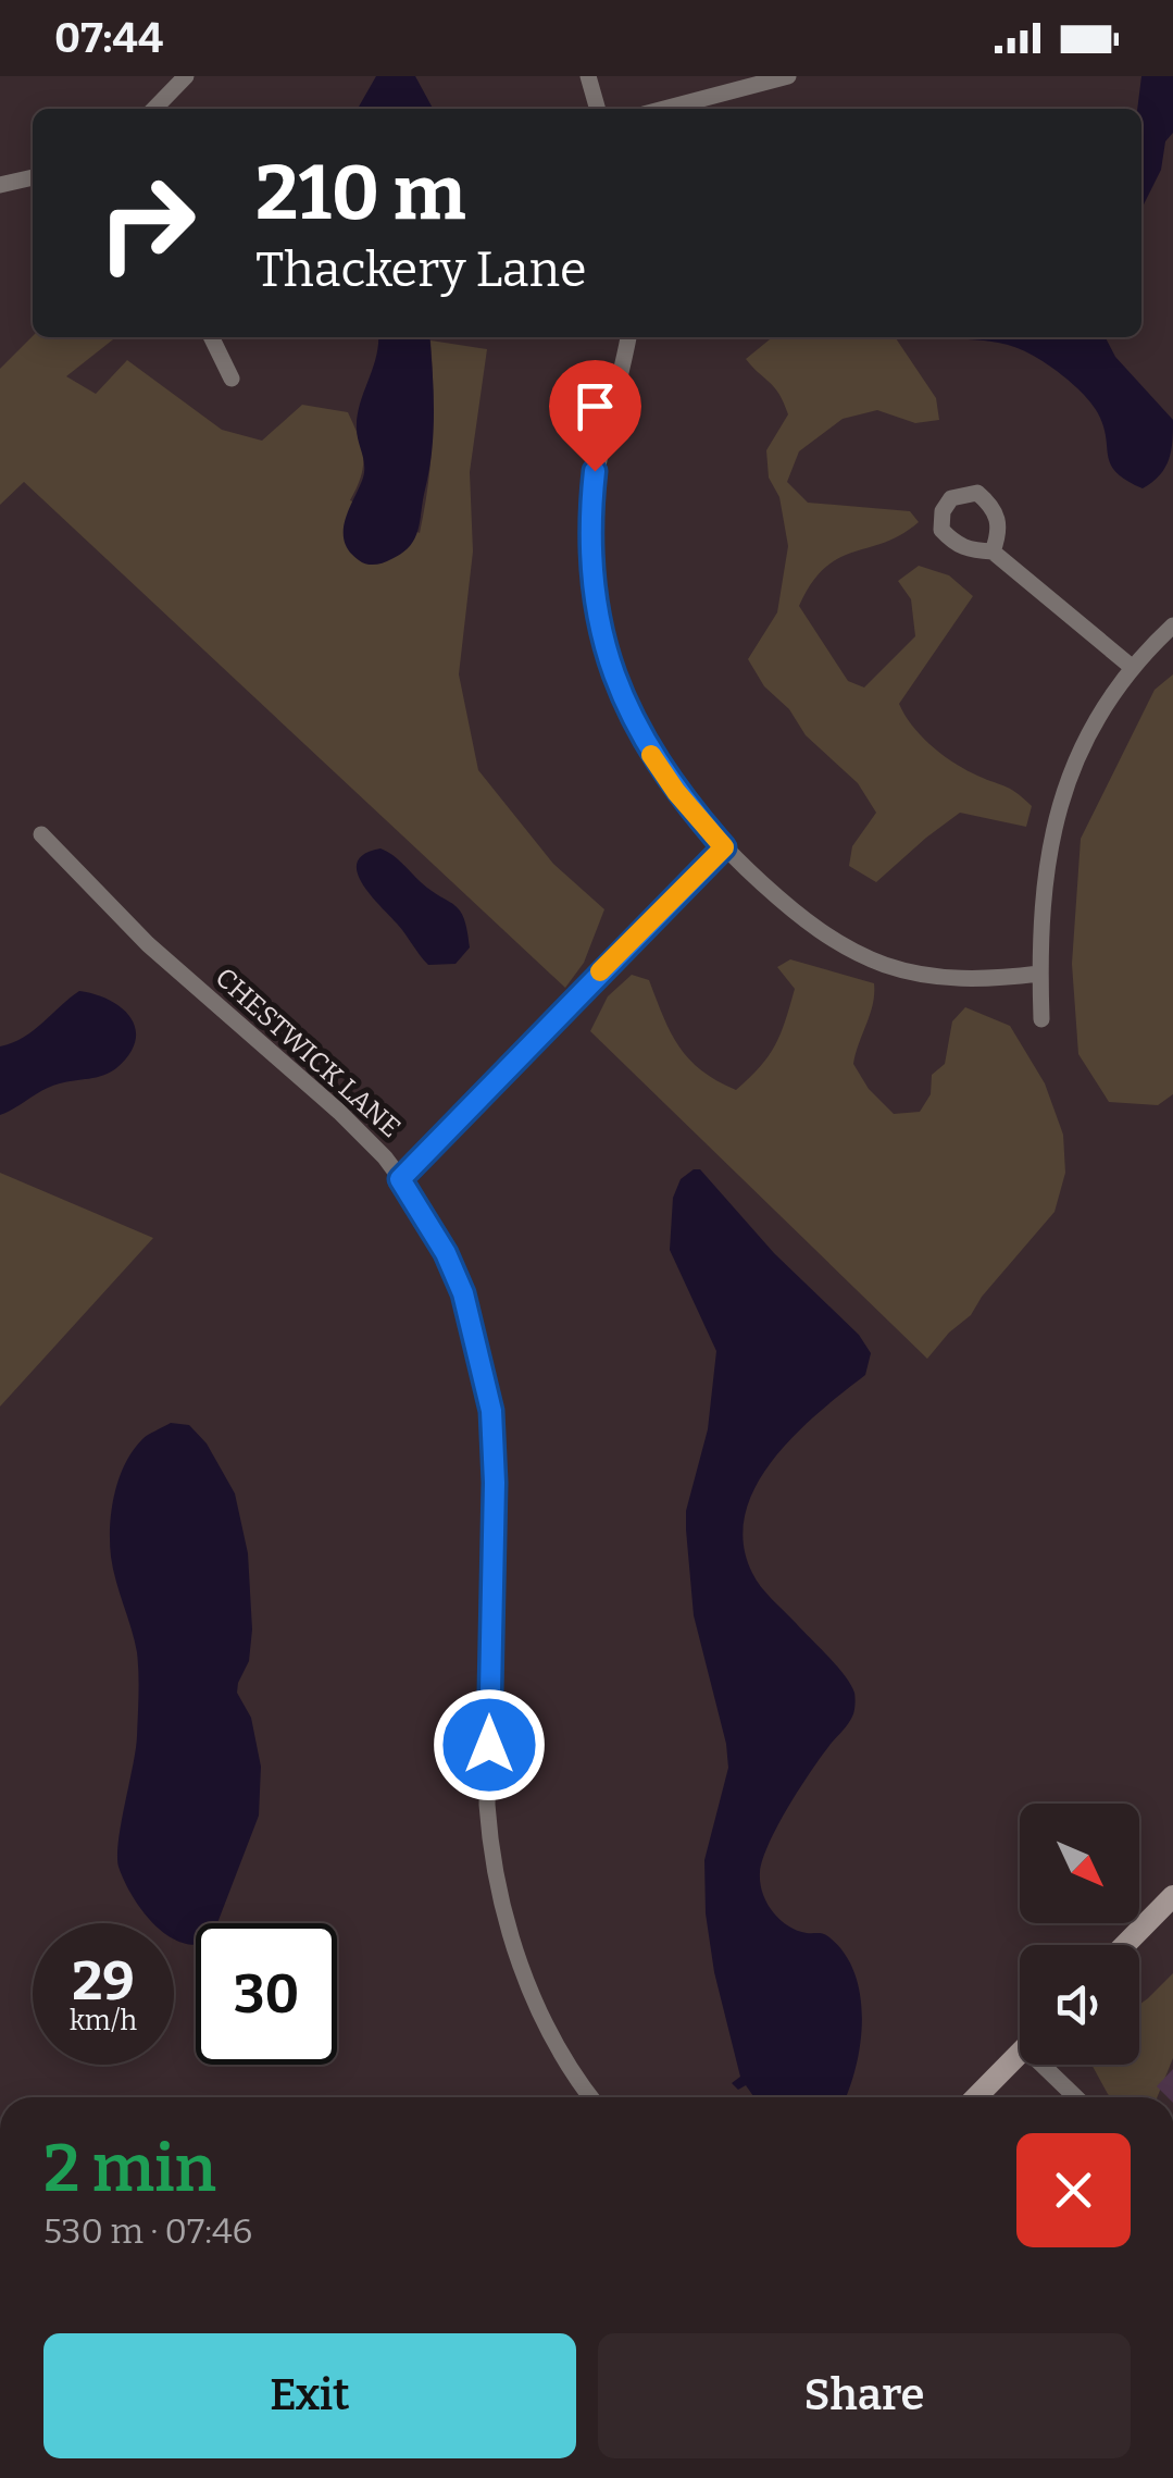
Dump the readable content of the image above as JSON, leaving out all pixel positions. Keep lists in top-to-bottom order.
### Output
{
  "streets": {
    "street": ["CHESTWICK LANE"]
  },
  "north": "bottom right",
  "page": {
    "status": "07:44",
    "turn": ["210 m", "Thackery Lane"],
    "speed": "29 km/h",
    "limit": "30",
    "heading": ["2 min", "530 m · 07:46"],
    "buttons": ["Exit", "Share"]
  }
}
